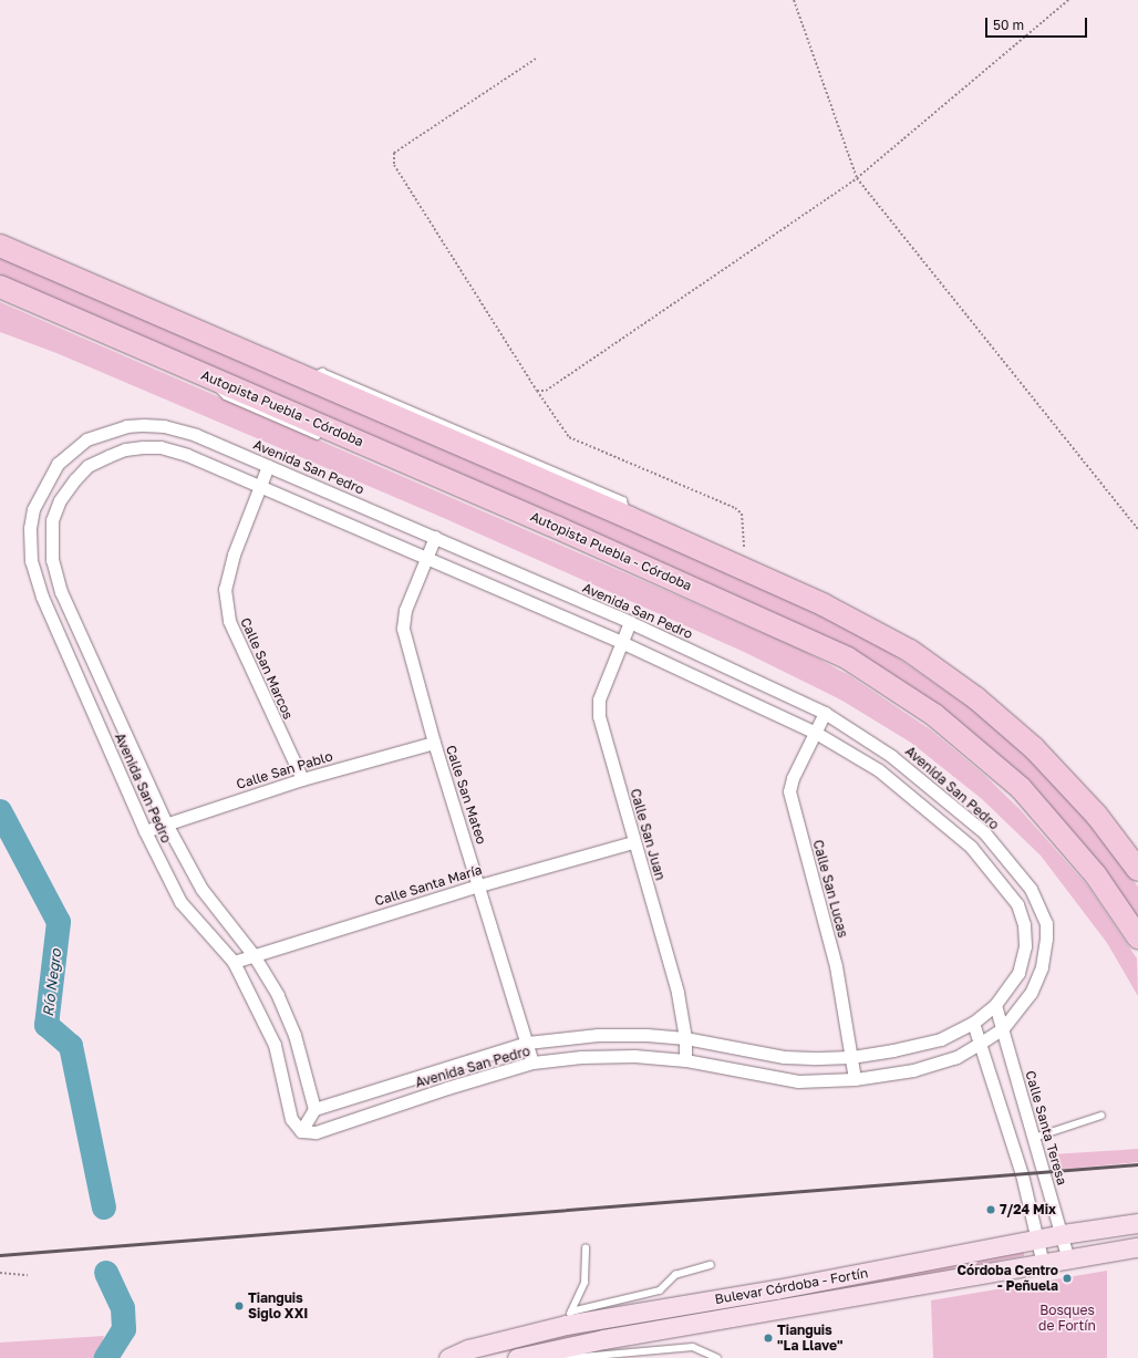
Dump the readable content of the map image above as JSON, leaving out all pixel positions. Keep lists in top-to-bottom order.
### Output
{
  "streets": {
    "highway": ["Autopista Puebla - Córdoba"],
    "main road": ["Bulevar Córdoba - Fortín"],
    "street": [
      "Avenida San Pedro",
      "Calle San Marcos",
      "Calle San Pablo",
      "Calle San Mateo",
      "Calle San Juan",
      "Calle Santa María",
      "Calle San Lucas",
      "Calle Santa Teresa"
    ]
  },
  "crossings": [
    ["Avenida San Pedro", "Calle San Marcos"],
    ["Avenida San Pedro", "Calle San Pablo"],
    ["Avenida San Pedro", "Calle San Mateo"],
    ["Avenida San Pedro", "Calle San Juan"],
    ["Avenida San Pedro", "Calle Santa María"],
    ["Avenida San Pedro", "Calle San Lucas"],
    ["Avenida San Pedro", "Calle Santa Teresa"],
    ["Calle San Marcos", "Calle San Pablo"],
    ["Calle San Pablo", "Calle San Mateo"],
    ["Calle San Mateo", "Calle Santa María"],
    ["Calle San Juan", "Calle Santa María"],
    ["Calle Santa Teresa", "Bulevar Córdoba - Fortín"]
  ],
  "water": ["Río Negro"],
  "parks": ["Bosques de Fortín"],
  "places": [
    "7/24 Mix",
    "Córdoba Centro - Peñuela",
    "Tianguis Siglo XXI",
    "Tianguis \"La Llave\""
  ],
  "scale_bar": "50 m"
}
